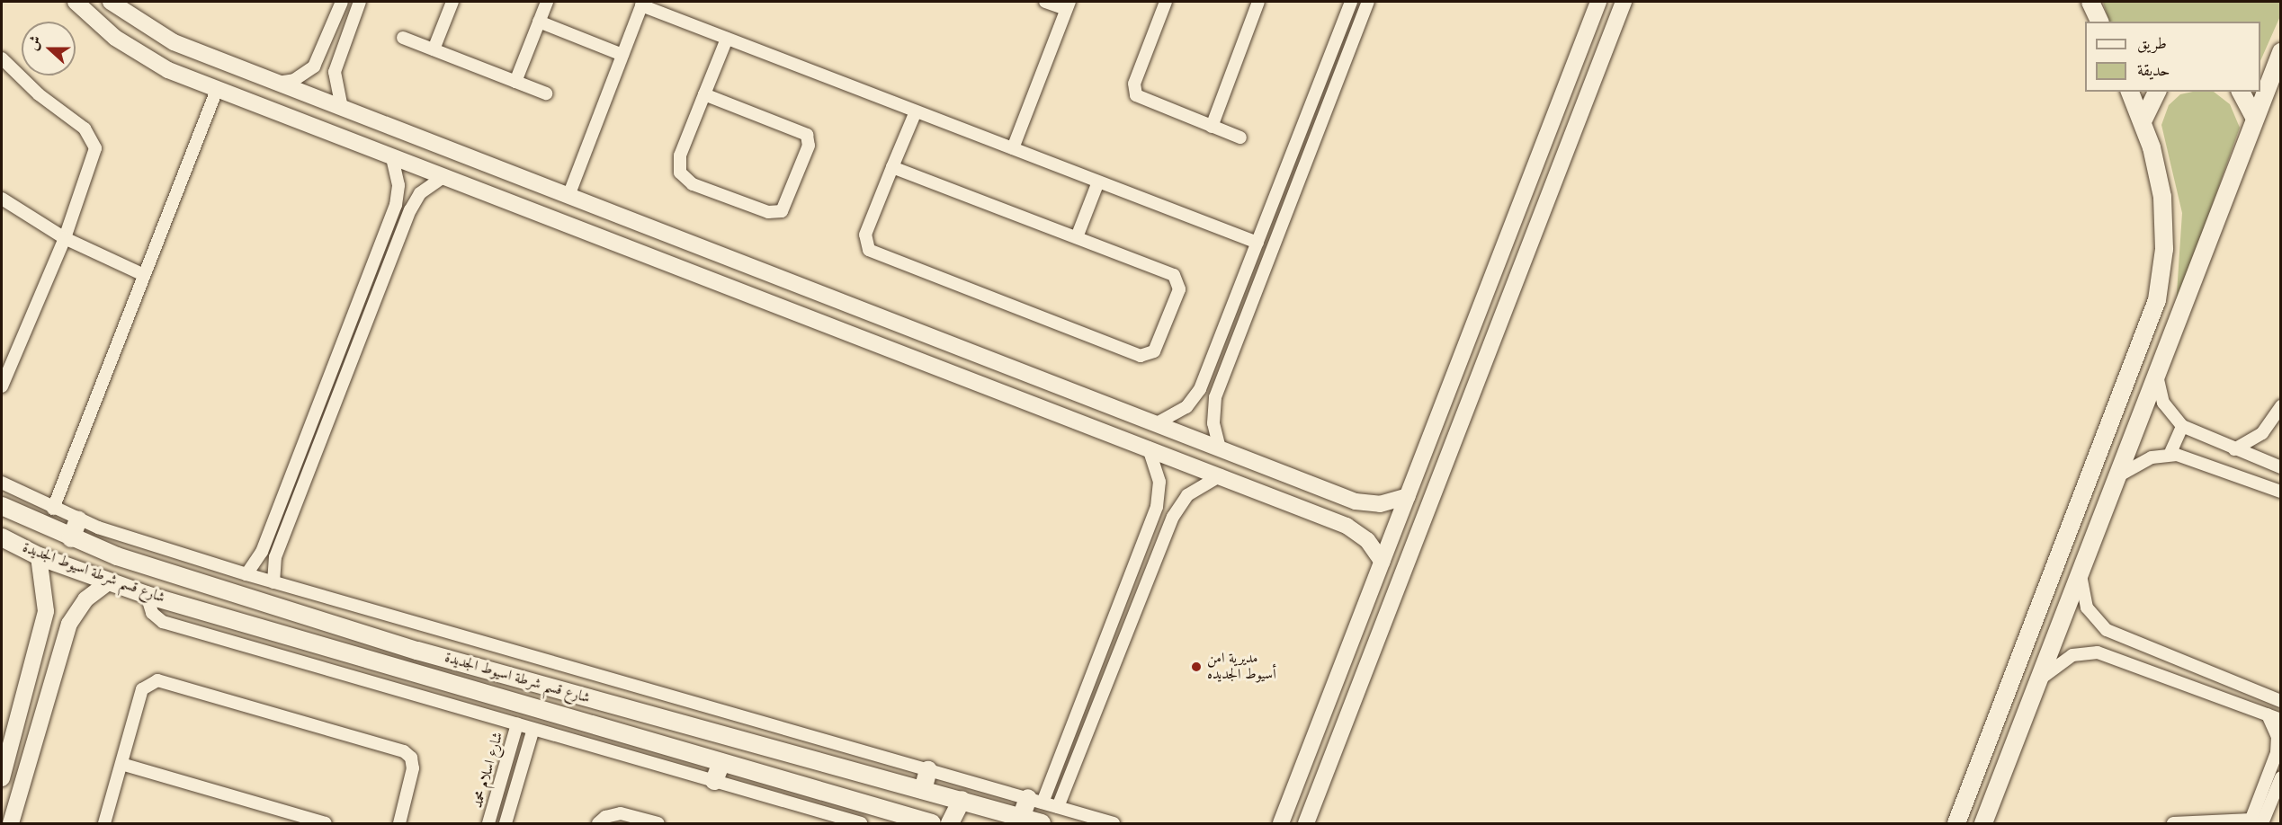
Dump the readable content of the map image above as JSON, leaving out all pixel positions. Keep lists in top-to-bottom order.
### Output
{
  "streets": {
    "main road": ["شارع قسم شرطة اسيوط الجديدة"],
    "street": ["شارع اسلام محمد"]
  },
  "places": ["مديرية امن أسيوط الجديده"],
  "legend": ["طريق", "حديقة"],
  "north": "left"
}
